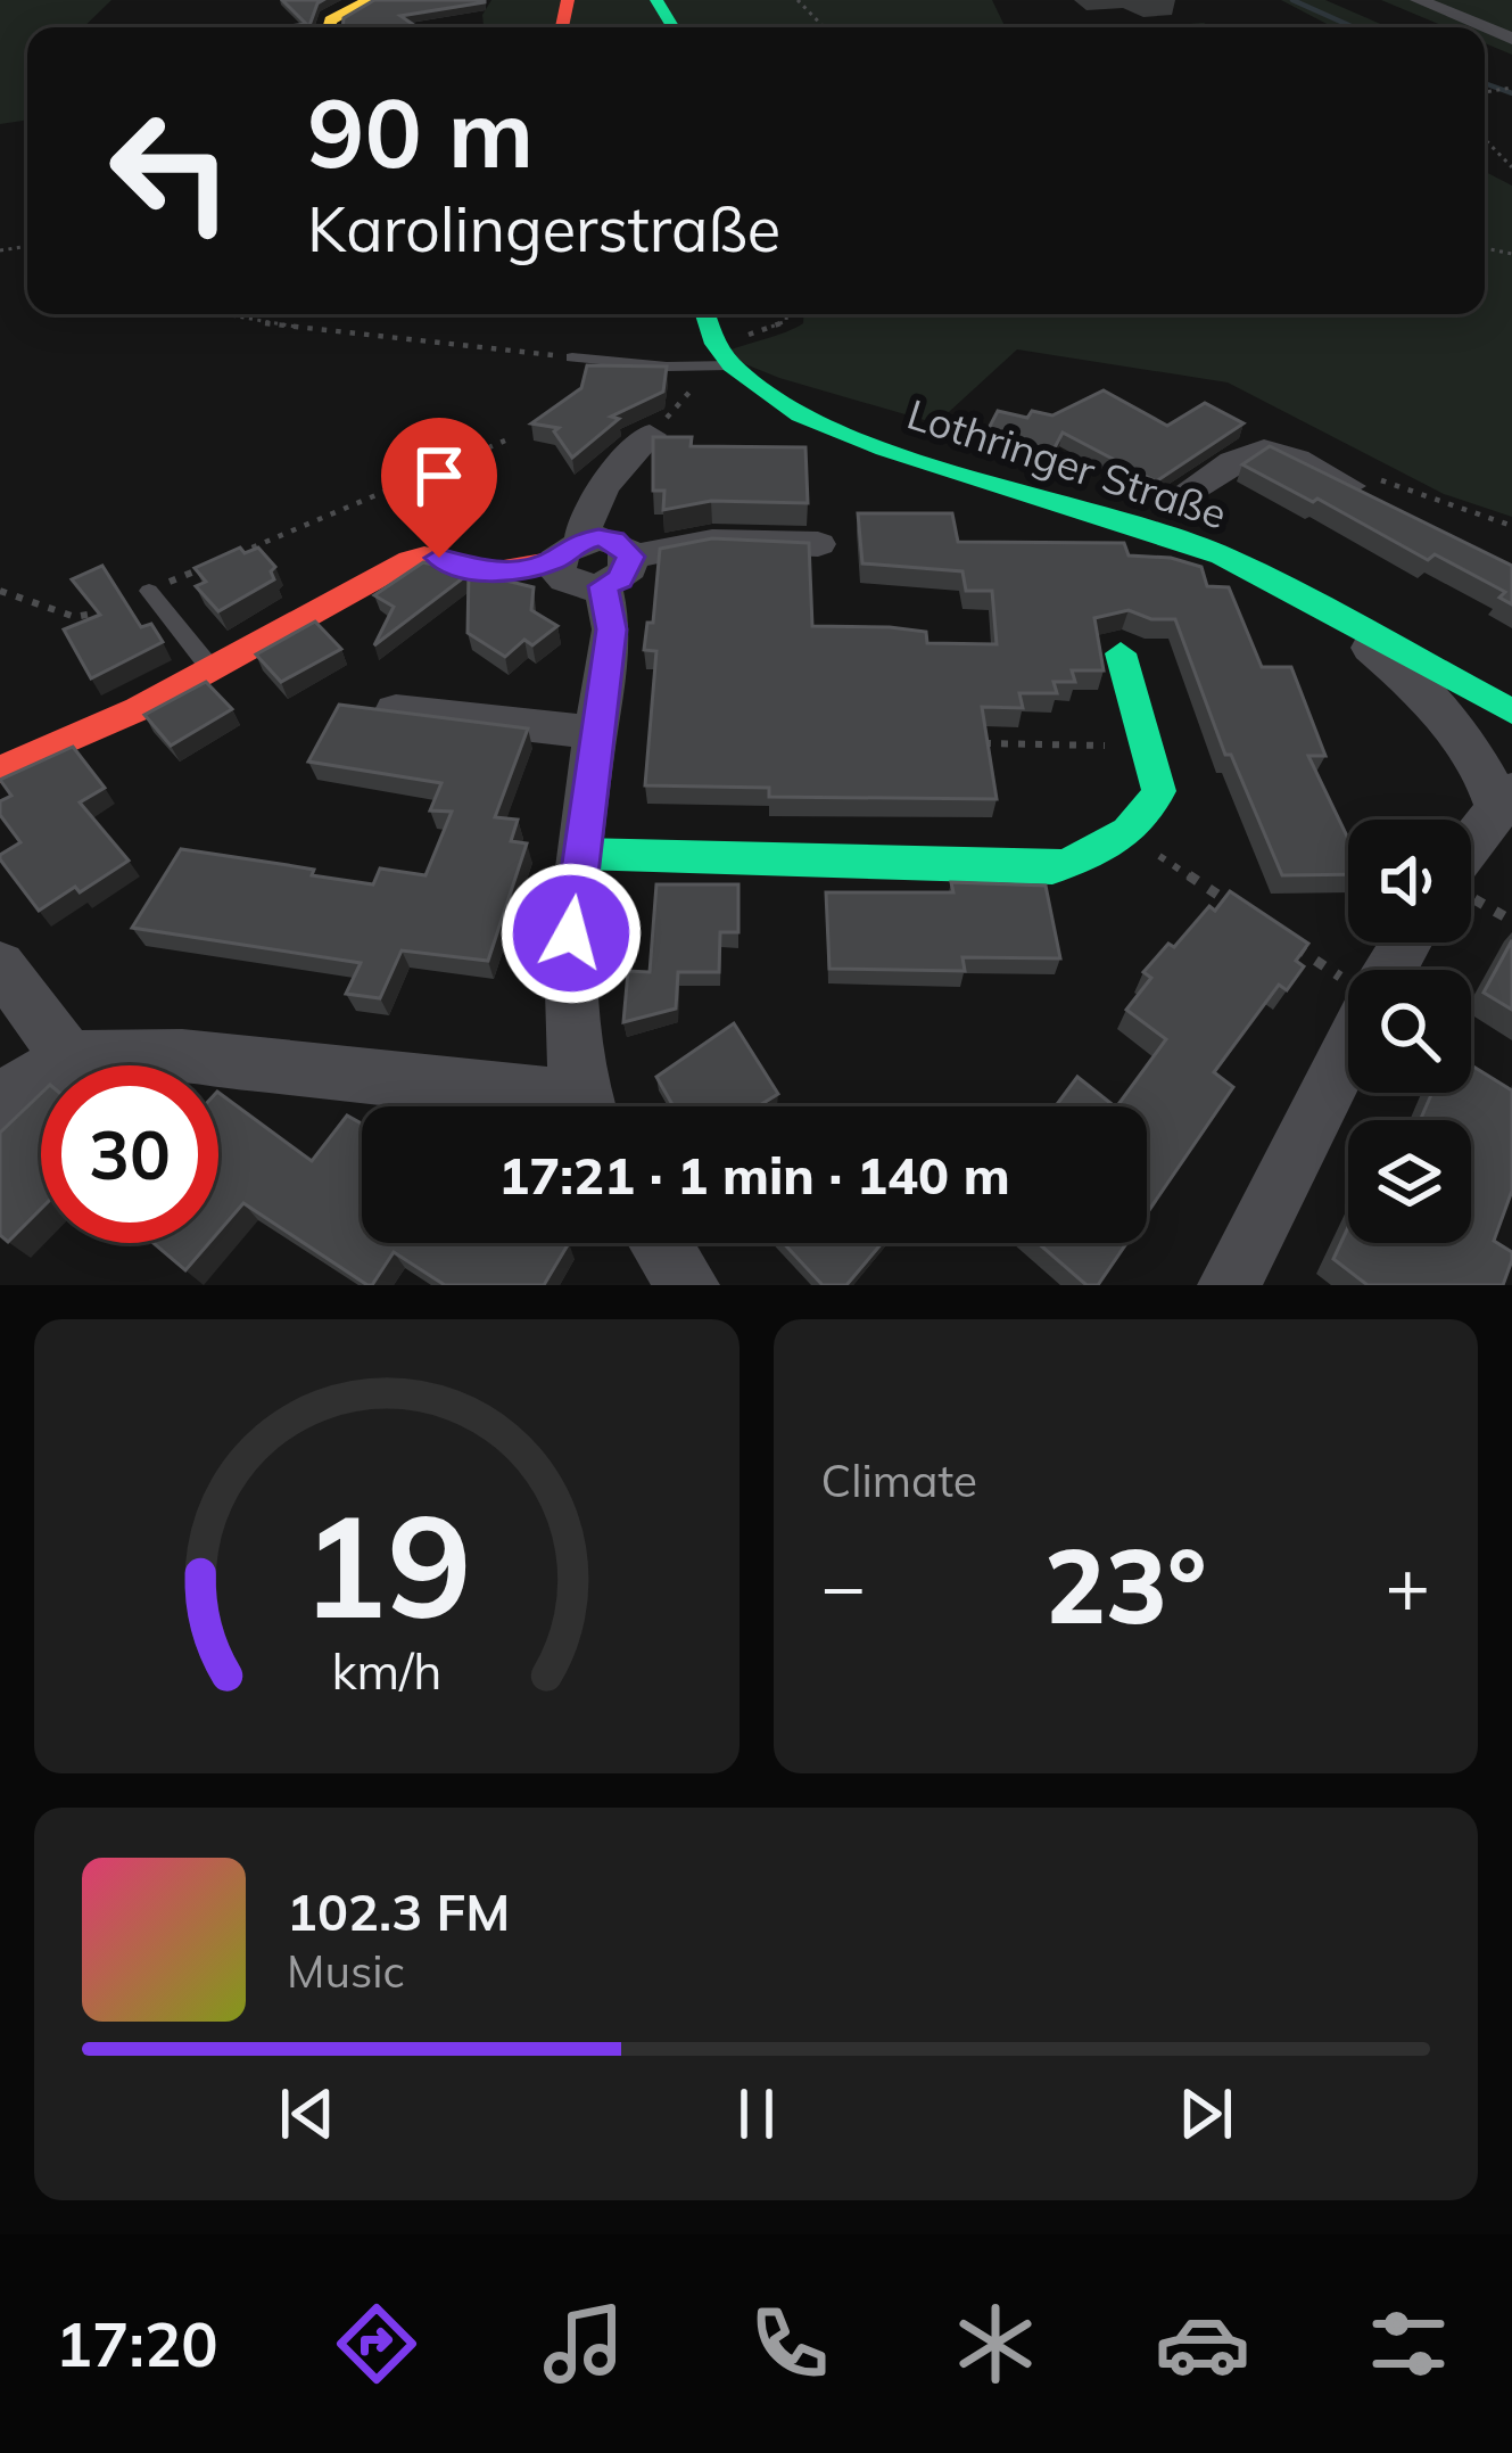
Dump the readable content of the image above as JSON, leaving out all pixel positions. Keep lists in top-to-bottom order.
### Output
{
  "streets": {
    "street": ["Lothringer Straße"]
  },
  "page": {
    "turn": ["90 m", "Karolingerstraße"],
    "limit": "30",
    "trip": "17:21 · 1 min · 140 m",
    "tile": "Climate",
    "heat": ["−", "23°", "+"],
    "song": ["102.3 FM", "Music"],
    "tabs": "17:20",
    "gauge": ["19", "km/h"]
  }
}
